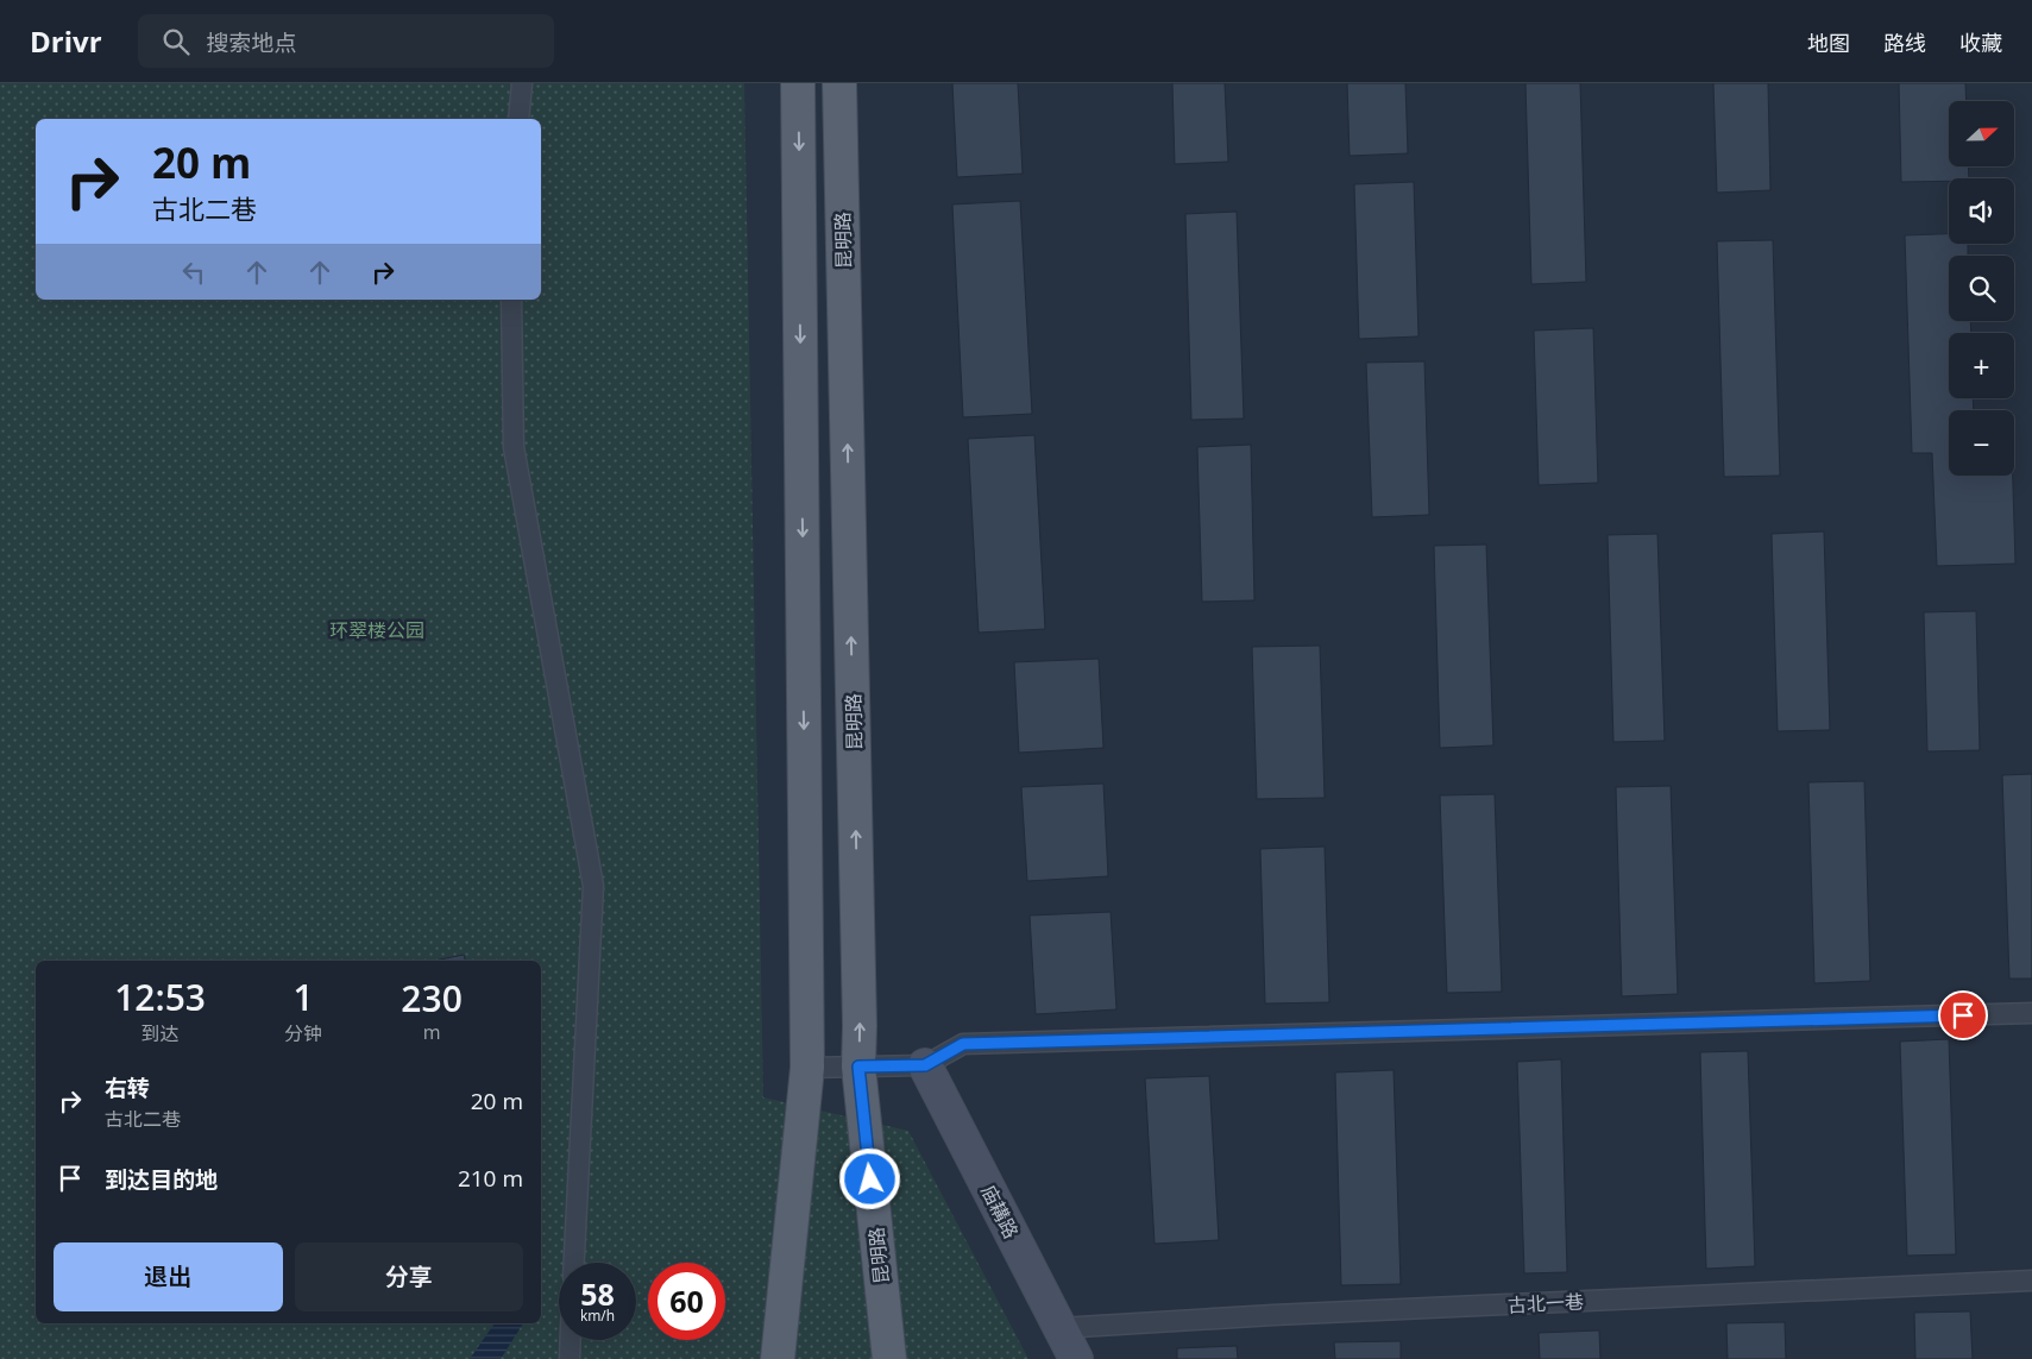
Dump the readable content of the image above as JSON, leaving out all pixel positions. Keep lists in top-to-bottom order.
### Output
{
  "streets": {
    "main road": ["昆明路"],
    "street": ["庙耩路"],
    "lane": ["古北一巷"]
  },
  "crossings": [
    ["庙耩路", "古北一巷"]
  ],
  "parks": ["环翠楼公园"],
  "north": "right",
  "page": {
    "header": "Drivr",
    "search": "搜索地点",
    "nav": ["地图", "路线", "收藏"],
    "map_buttons": ["+", "−"],
    "turn": ["20 m", "古北二巷"],
    "eta": [
      "12:53",
      "到达",
      "1",
      "分钟",
      "230",
      "m"
    ],
    "list": [
      {
        "name": "右转",
        "note": "古北二巷",
        "value": "20 m"
      },
      {
        "name": "到达目的地",
        "value": "210 m"
      }
    ],
    "buttons": ["退出", "分享"],
    "speed": "58 km/h",
    "limit": "60"
  }
}
